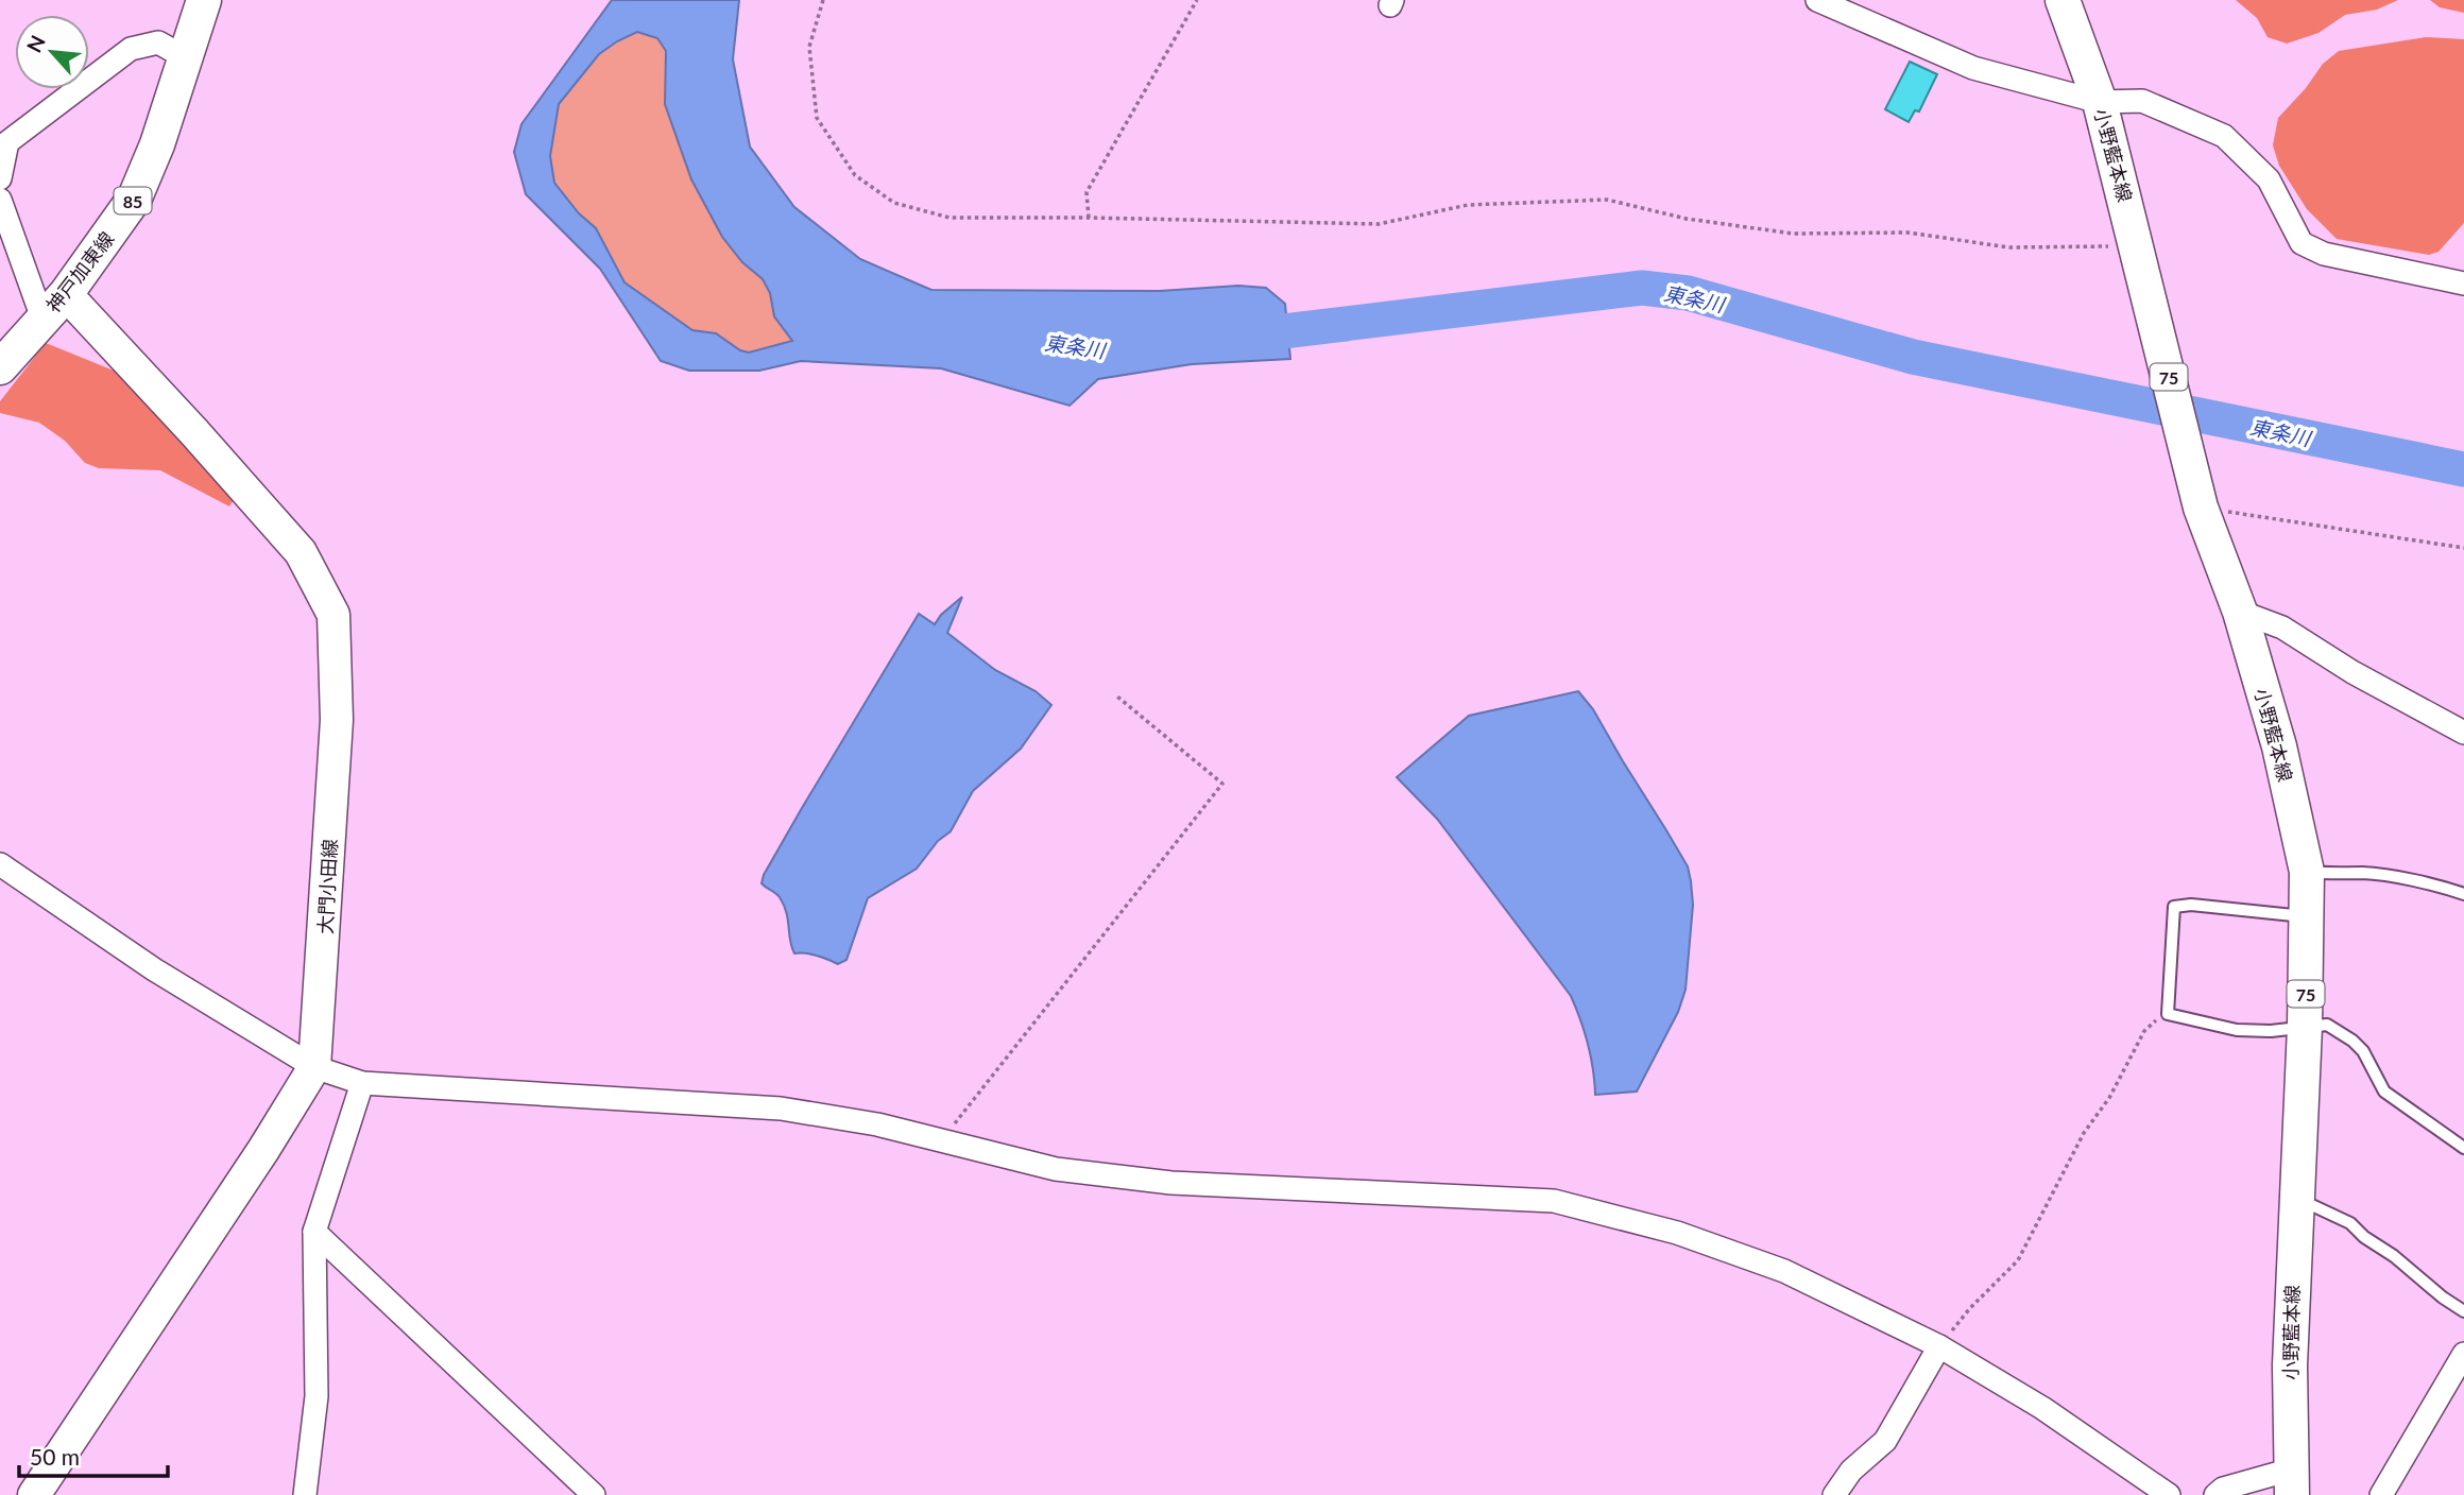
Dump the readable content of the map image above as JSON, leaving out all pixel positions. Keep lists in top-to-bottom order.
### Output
{
  "streets": {
    "main road": [
      "小野藍本線",
      "85",
      "神戸加東線",
      "75",
      "大門小田線"
    ]
  },
  "crossings": [
    ["神戸加東線", "大門小田線"]
  ],
  "water": ["東条川"],
  "scale_bar": "50 m",
  "north": "top left"
}
